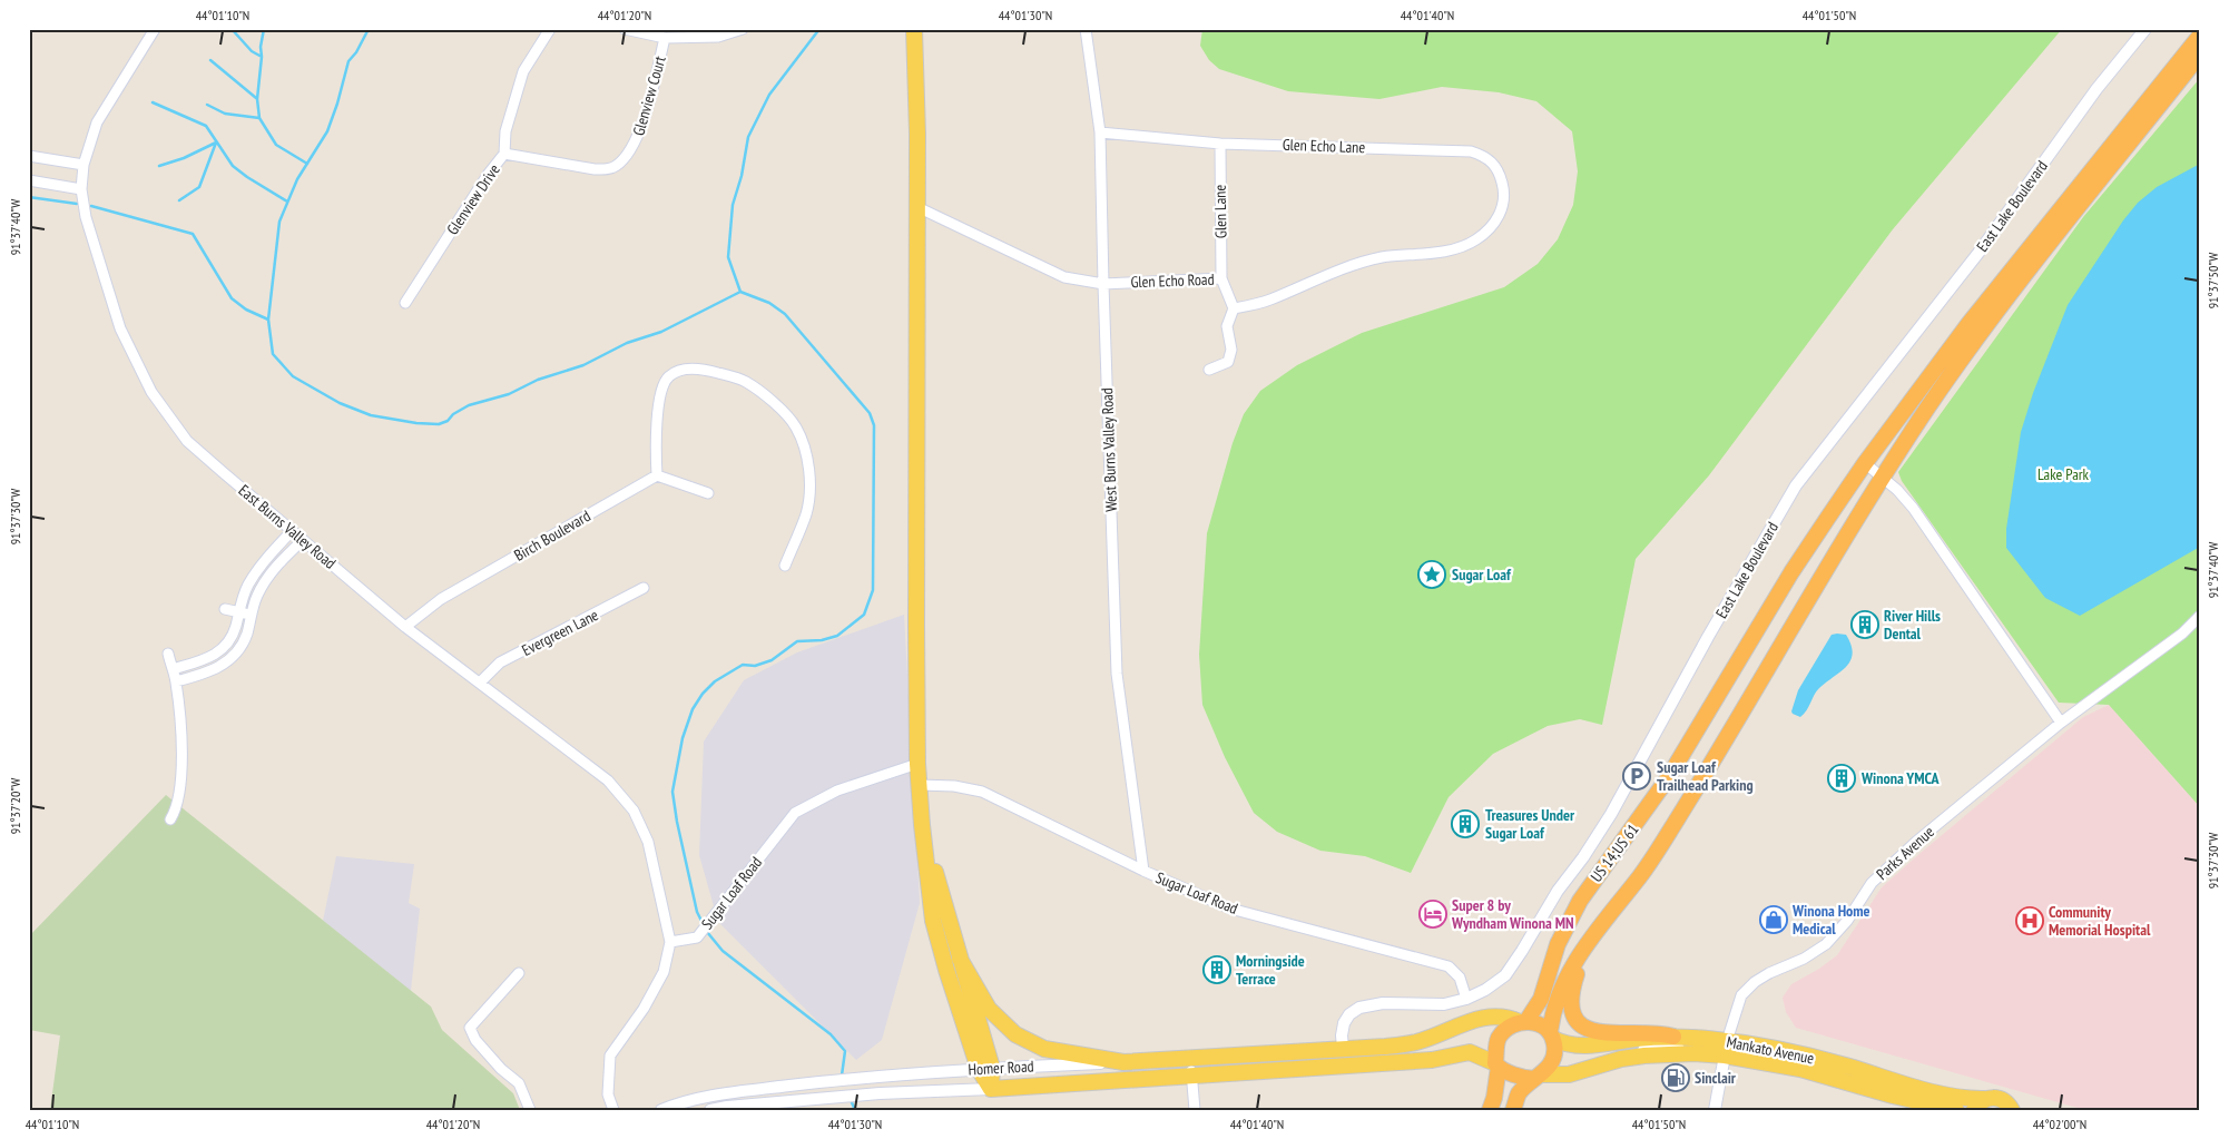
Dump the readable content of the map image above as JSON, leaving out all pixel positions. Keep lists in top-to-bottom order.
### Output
{
  "streets": {
    "highway": ["US 14;US 61"],
    "main road": ["Mankato Avenue", "Homer Road"],
    "street": [
      "Glenview Court",
      "Glen Echo Lane",
      "Glenview Drive",
      "East Lake Boulevard",
      "Glen Lane",
      "Glen Echo Road",
      "West Burns Valley Road",
      "East Burns Valley Road",
      "Birch Boulevard",
      "Evergreen Lane",
      "Parks Avenue",
      "Sugar Loaf Road"
    ]
  },
  "crossings": [
    ["Glenview Court", "Glenview Drive"],
    ["Glen Echo Lane", "Glen Lane"],
    ["Glen Echo Lane", "Glen Echo Road"],
    ["Glen Echo Lane", "West Burns Valley Road"],
    ["East Lake Boulevard", "Sugar Loaf Road"],
    ["East Lake Boulevard", "Homer Road"],
    ["Glen Lane", "Glen Echo Road"],
    ["Glen Echo Road", "West Burns Valley Road"],
    ["West Burns Valley Road", "Sugar Loaf Road"],
    ["East Burns Valley Road", "Birch Boulevard"],
    ["East Burns Valley Road", "Evergreen Lane"],
    ["East Burns Valley Road", "Sugar Loaf Road"],
    ["US 14;US 61", "Mankato Avenue"],
    ["US 14;US 61", "Homer Road"],
    ["Parks Avenue", "Mankato Avenue"],
    ["Mankato Avenue", "Homer Road"]
  ],
  "parks": ["Lake Park"],
  "places": {
    "place": ["Sugar Loaf"],
    "building": [
      "River Hills Dental",
      "Winona YMCA",
      "Treasures Under Sugar Loaf",
      "Morningside Terrace"
    ],
    "parking": ["Sugar Loaf Trailhead Parking"],
    "hotel": ["Super 8 by Wyndham Winona MN"],
    "shop": ["Winona Home Medical"],
    "hospital": ["Community Memorial Hospital"],
    "fuel station": ["Sinclair"]
  },
  "coordinates": [
    "44°01'10\"N",
    "44°01'20\"N",
    "44°01'30\"N",
    "44°01'40\"N",
    "44°01'50\"N",
    "91°37'40\"W",
    "91°37'50\"W",
    "91°37'30\"W",
    "91°37'20\"W",
    "44°02'00\"N"
  ]
}
